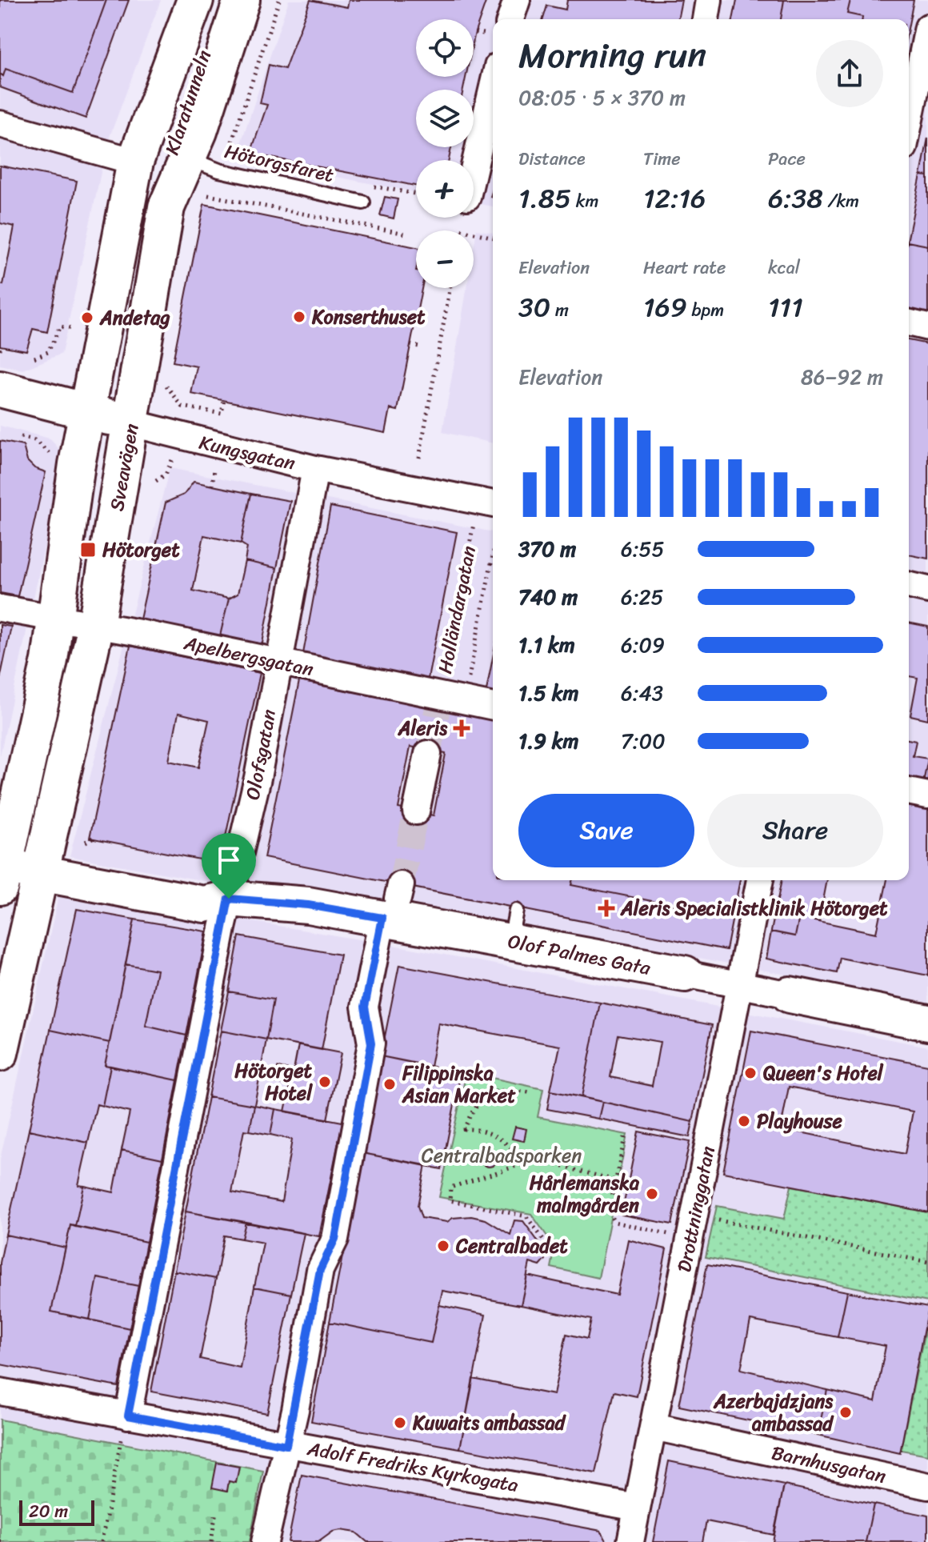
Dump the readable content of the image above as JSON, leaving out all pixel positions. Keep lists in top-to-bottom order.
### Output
{
  "streets": {
    "main road": [
      "Klaratunneln",
      "Kungsgatan",
      "Sveavägen",
      "Olof Palmes Gata"
    ],
    "street": [
      "Apelbergsgatan",
      "Olofsgatan",
      "Drottninggatan",
      "Barnhusgatan",
      "Adolf Fredriks Kyrkogata"
    ],
    "lane": ["Hötorgsfaret"],
    "path": ["Holländargatan"]
  },
  "crossings": [
    ["Klaratunneln", "Sveavägen"],
    ["Hötorgsfaret", "Sveavägen"],
    ["Kungsgatan", "Sveavägen"],
    ["Kungsgatan", "Olofsgatan"],
    ["Sveavägen", "Apelbergsgatan"],
    ["Sveavägen", "Olof Palmes Gata"],
    ["Holländargatan", "Apelbergsgatan"],
    ["Apelbergsgatan", "Olofsgatan"],
    ["Olofsgatan", "Olof Palmes Gata"],
    ["Olofsgatan", "Adolf Fredriks Kyrkogata"],
    ["Olof Palmes Gata", "Drottninggatan"],
    ["Drottninggatan", "Barnhusgatan"],
    ["Drottninggatan", "Adolf Fredriks Kyrkogata"]
  ],
  "parks": ["Centralbadsparken"],
  "places": {
    "other": [
      "Konserthuset",
      "Andetag",
      "Queen's Hotel",
      "Hötorget Hotel",
      "Filippinska Asian Market",
      "Playhouse",
      "Hårlemanska malmgården",
      "Centralbadet",
      "Azerbajdzjans ambassad",
      "Kuwaits ambassad"
    ],
    "transit": ["Hötorget"],
    "health": ["Aleris", "Aleris Specialistklinik Hötorget"]
  },
  "scale_bar": "20 m",
  "page": {
    "map_buttons": ["+", "−"],
    "heading": ["Morning run", "08:05 · 5 × 370 m"],
    "stats": [
      ["Distance", "1.85 km"],
      ["Time", "12:16"],
      ["Pace", "6:38 /km"],
      ["Elevation", "30 m"],
      ["Heart rate", "169 bpm"],
      ["kcal", "111"]
    ],
    "chart": ["Elevation", "86–92 m"],
    "list": [
      {
        "name": "370 m",
        "note": "6:55"
      },
      {
        "name": "740 m",
        "note": "6:25"
      },
      {
        "name": "1.1 km",
        "note": "6:09"
      },
      {
        "name": "1.5 km",
        "note": "6:43"
      },
      {
        "name": "1.9 km",
        "note": "7:00"
      }
    ],
    "buttons": ["Save", "Share"],
    "scale": "20 m"
  }
}
